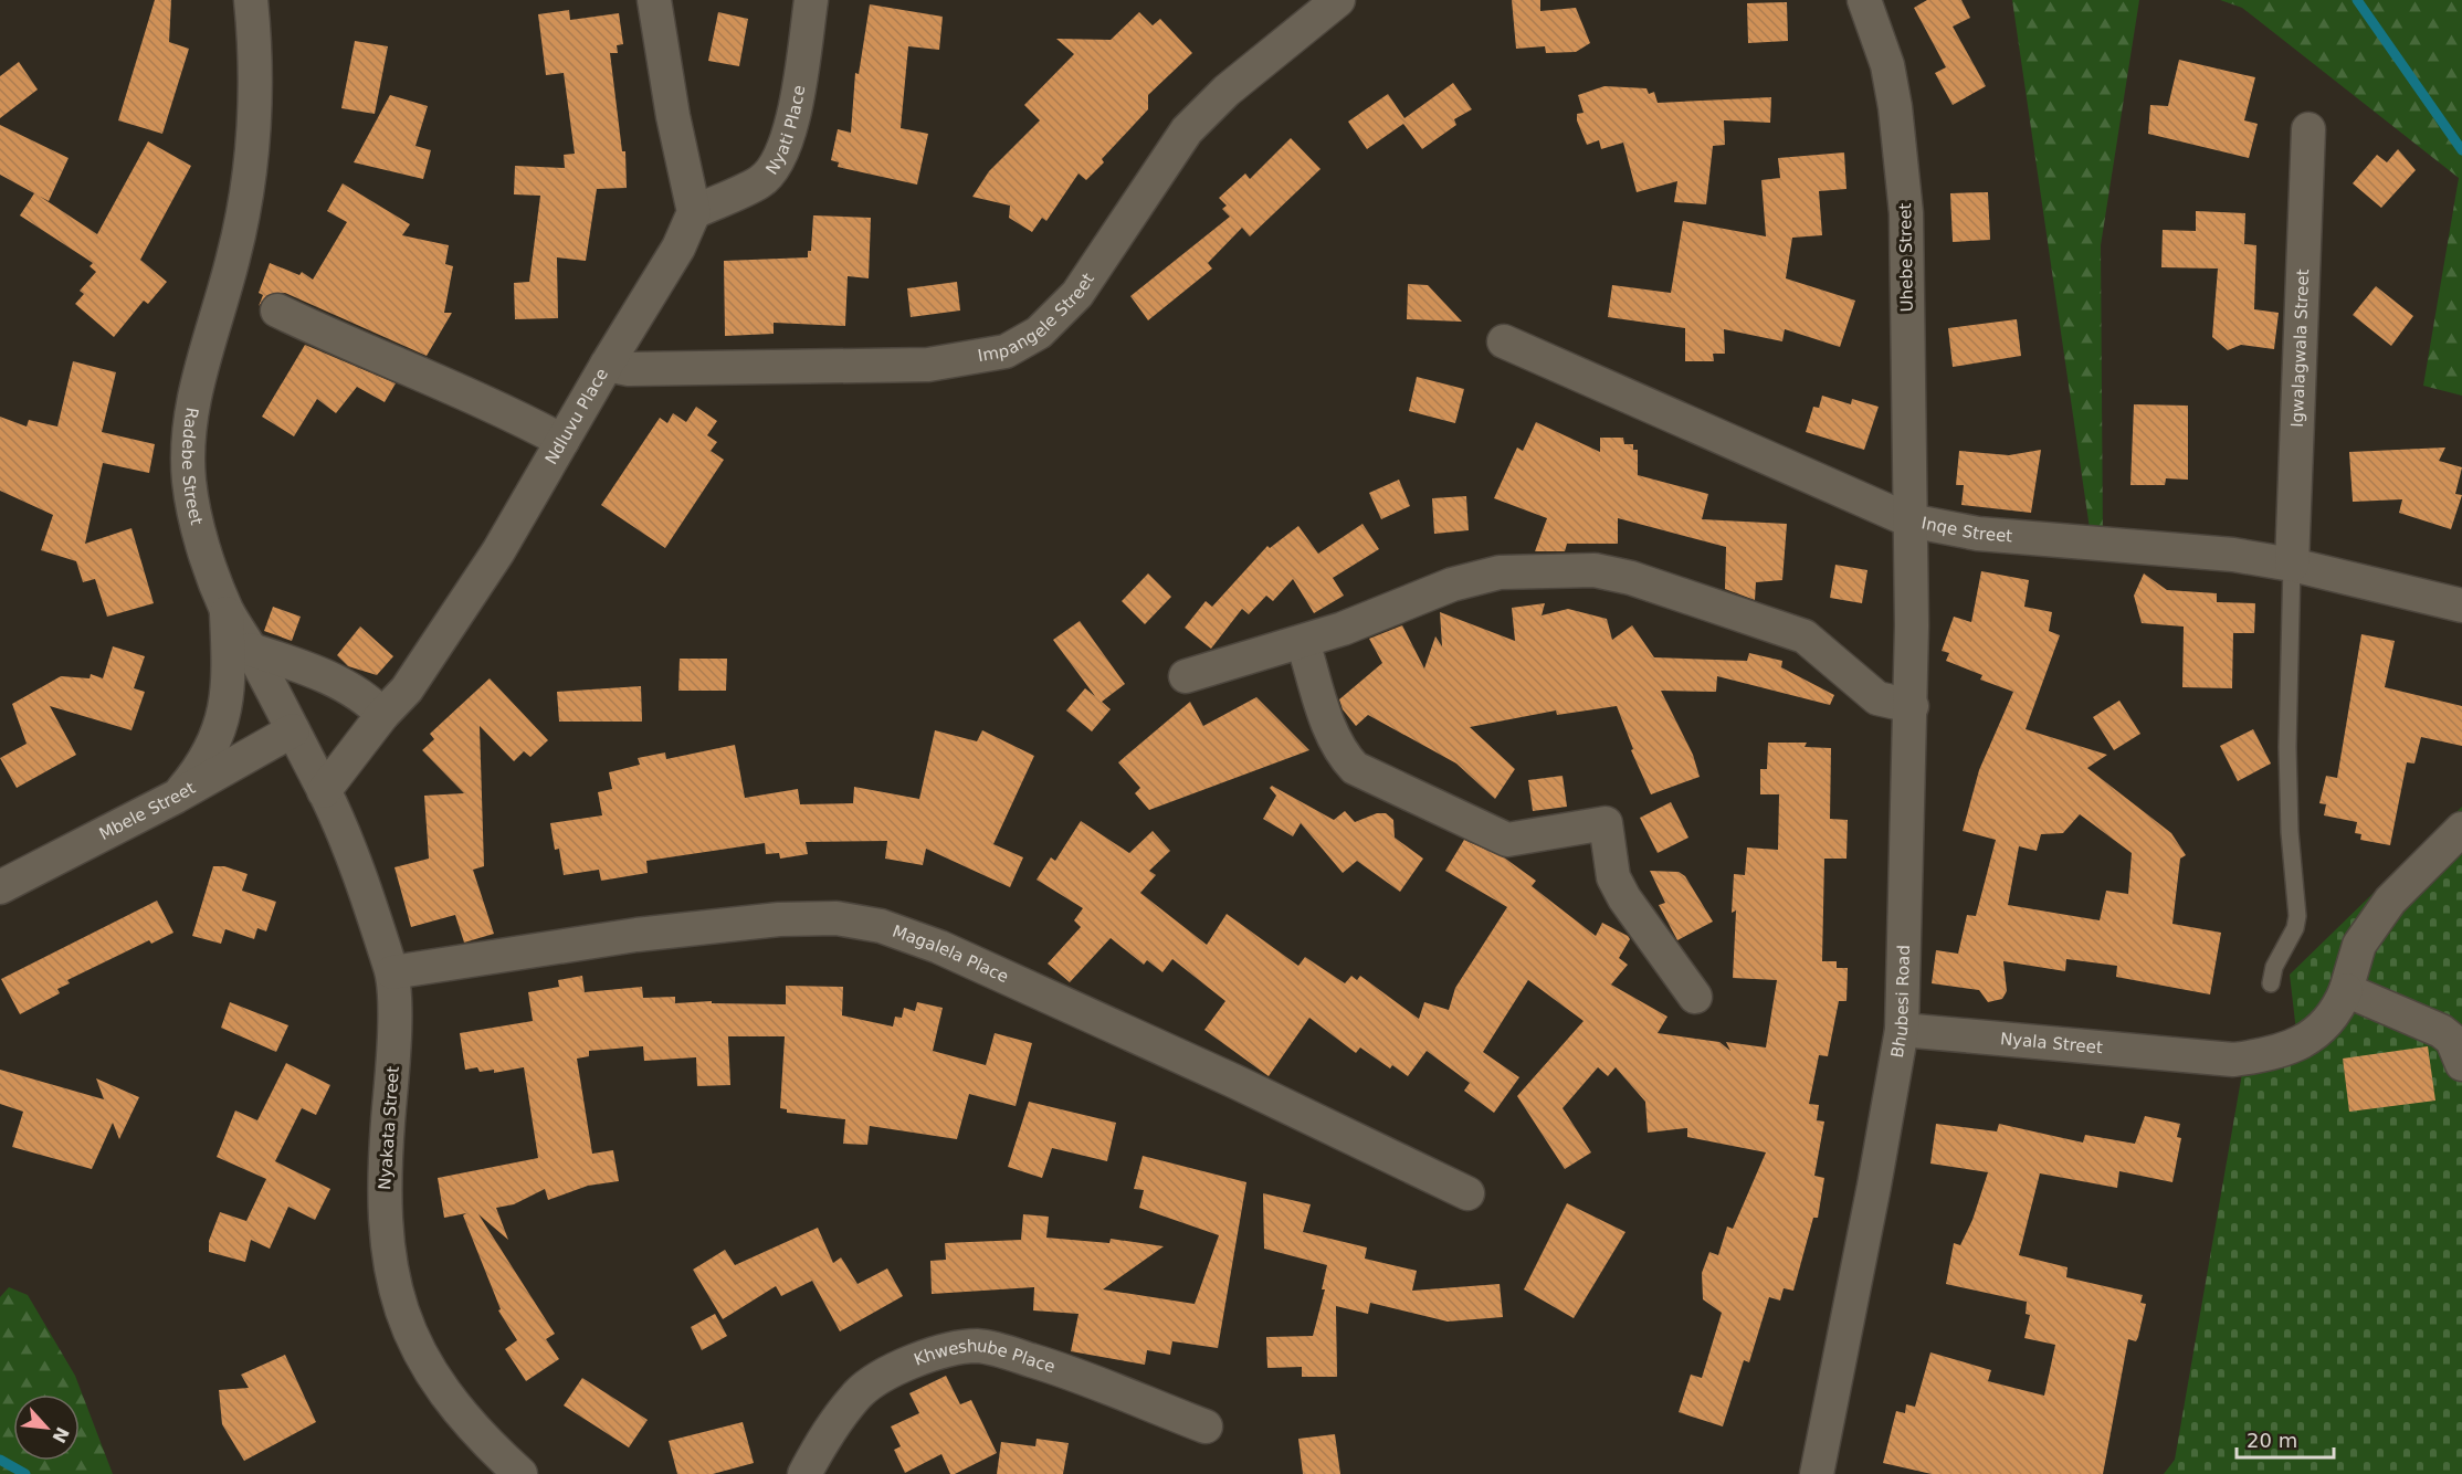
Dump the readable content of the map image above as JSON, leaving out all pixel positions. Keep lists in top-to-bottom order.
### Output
{
  "streets": {
    "street": [
      "Nyati Place",
      "Uhebe Street",
      "Impangele Street",
      "Igwalagwala Street",
      "Ndluvu Place",
      "Radebe Street",
      "Inqe Street",
      "Mbele Street",
      "Magalela Place",
      "Bhubesi Road",
      "Nyala Street",
      "Nyakata Street",
      "Khweshube Place"
    ]
  },
  "crossings": [
    ["Nyati Place", "Ndluvu Place"],
    ["Uhebe Street", "Inqe Street"],
    ["Uhebe Street", "Bhubesi Road"],
    ["Impangele Street", "Ndluvu Place"],
    ["Igwalagwala Street", "Inqe Street"],
    ["Ndluvu Place", "Radebe Street"],
    ["Ndluvu Place", "Nyakata Street"],
    ["Radebe Street", "Mbele Street"],
    ["Radebe Street", "Nyakata Street"],
    ["Inqe Street", "Bhubesi Road"],
    ["Magalela Place", "Nyakata Street"],
    ["Bhubesi Road", "Nyala Street"]
  ],
  "scale_bar": "20 m",
  "north": "bottom right"
}
